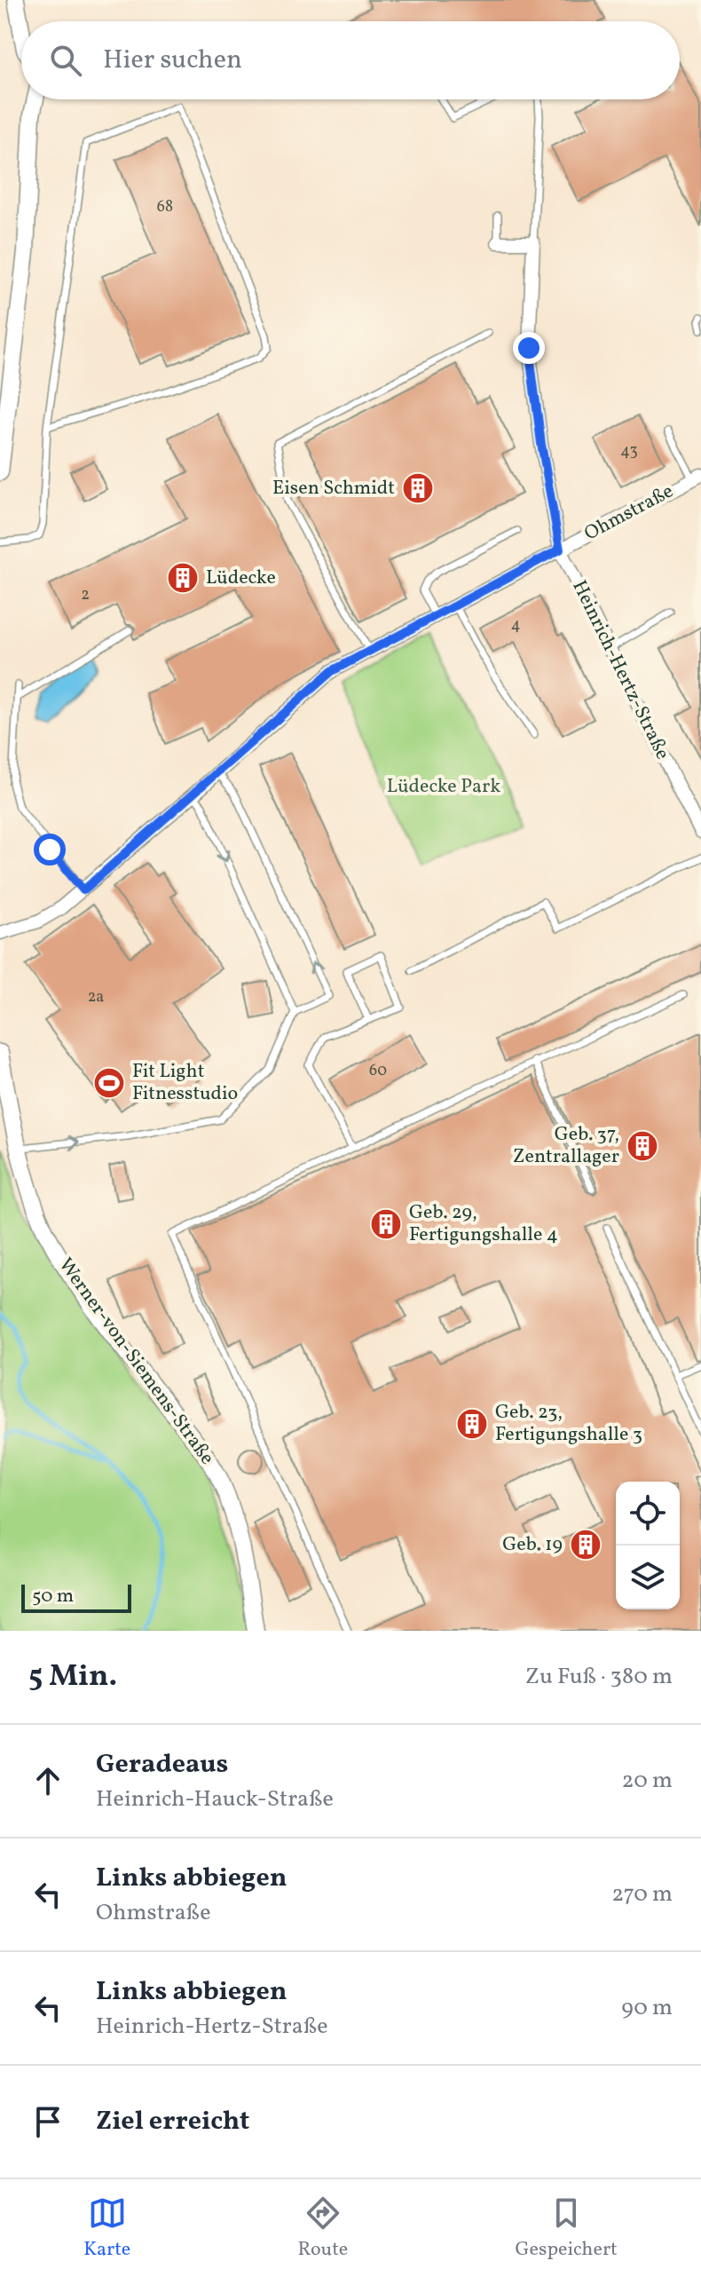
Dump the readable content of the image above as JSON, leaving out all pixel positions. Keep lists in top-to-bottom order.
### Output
{
  "streets": {
    "street": ["Ohmstraße", "Heinrich-Hertz-Straße", "Werner-von-Siemens-Straße"]
  },
  "crossings": [
    ["Ohmstraße", "Heinrich-Hertz-Straße"]
  ],
  "parks": ["Lüdecke Park"],
  "places": {
    "building": [
      "Eisen Schmidt",
      "Lüdecke",
      "Geb. 37, Zentrallager",
      "Geb. 29, Fertigungshalle 4",
      "Geb. 23, Fertigungshalle 3",
      "Geb. 19"
    ],
    "sports": ["Fit Light Fitnesstudio"]
  },
  "house_numbers": [
    "68",
    "43",
    "2",
    "4",
    "2a",
    "60"
  ],
  "scale_bar": "50 m",
  "page": {
    "search": "Hier suchen",
    "scale": "50 m",
    "heading": ["5 Min.", "Zu Fuß · 380 m"],
    "list": [
      ["Geradeaus", "Heinrich-Hauck-Straße", "20 m"],
      ["Links abbiegen", "Ohmstraße", "270 m"],
      ["Links abbiegen", "Heinrich-Hertz-Straße", "90 m"],
      "Ziel erreicht"
    ],
    "nav": ["Karte", "Route", "Gespeichert"]
  }
}
